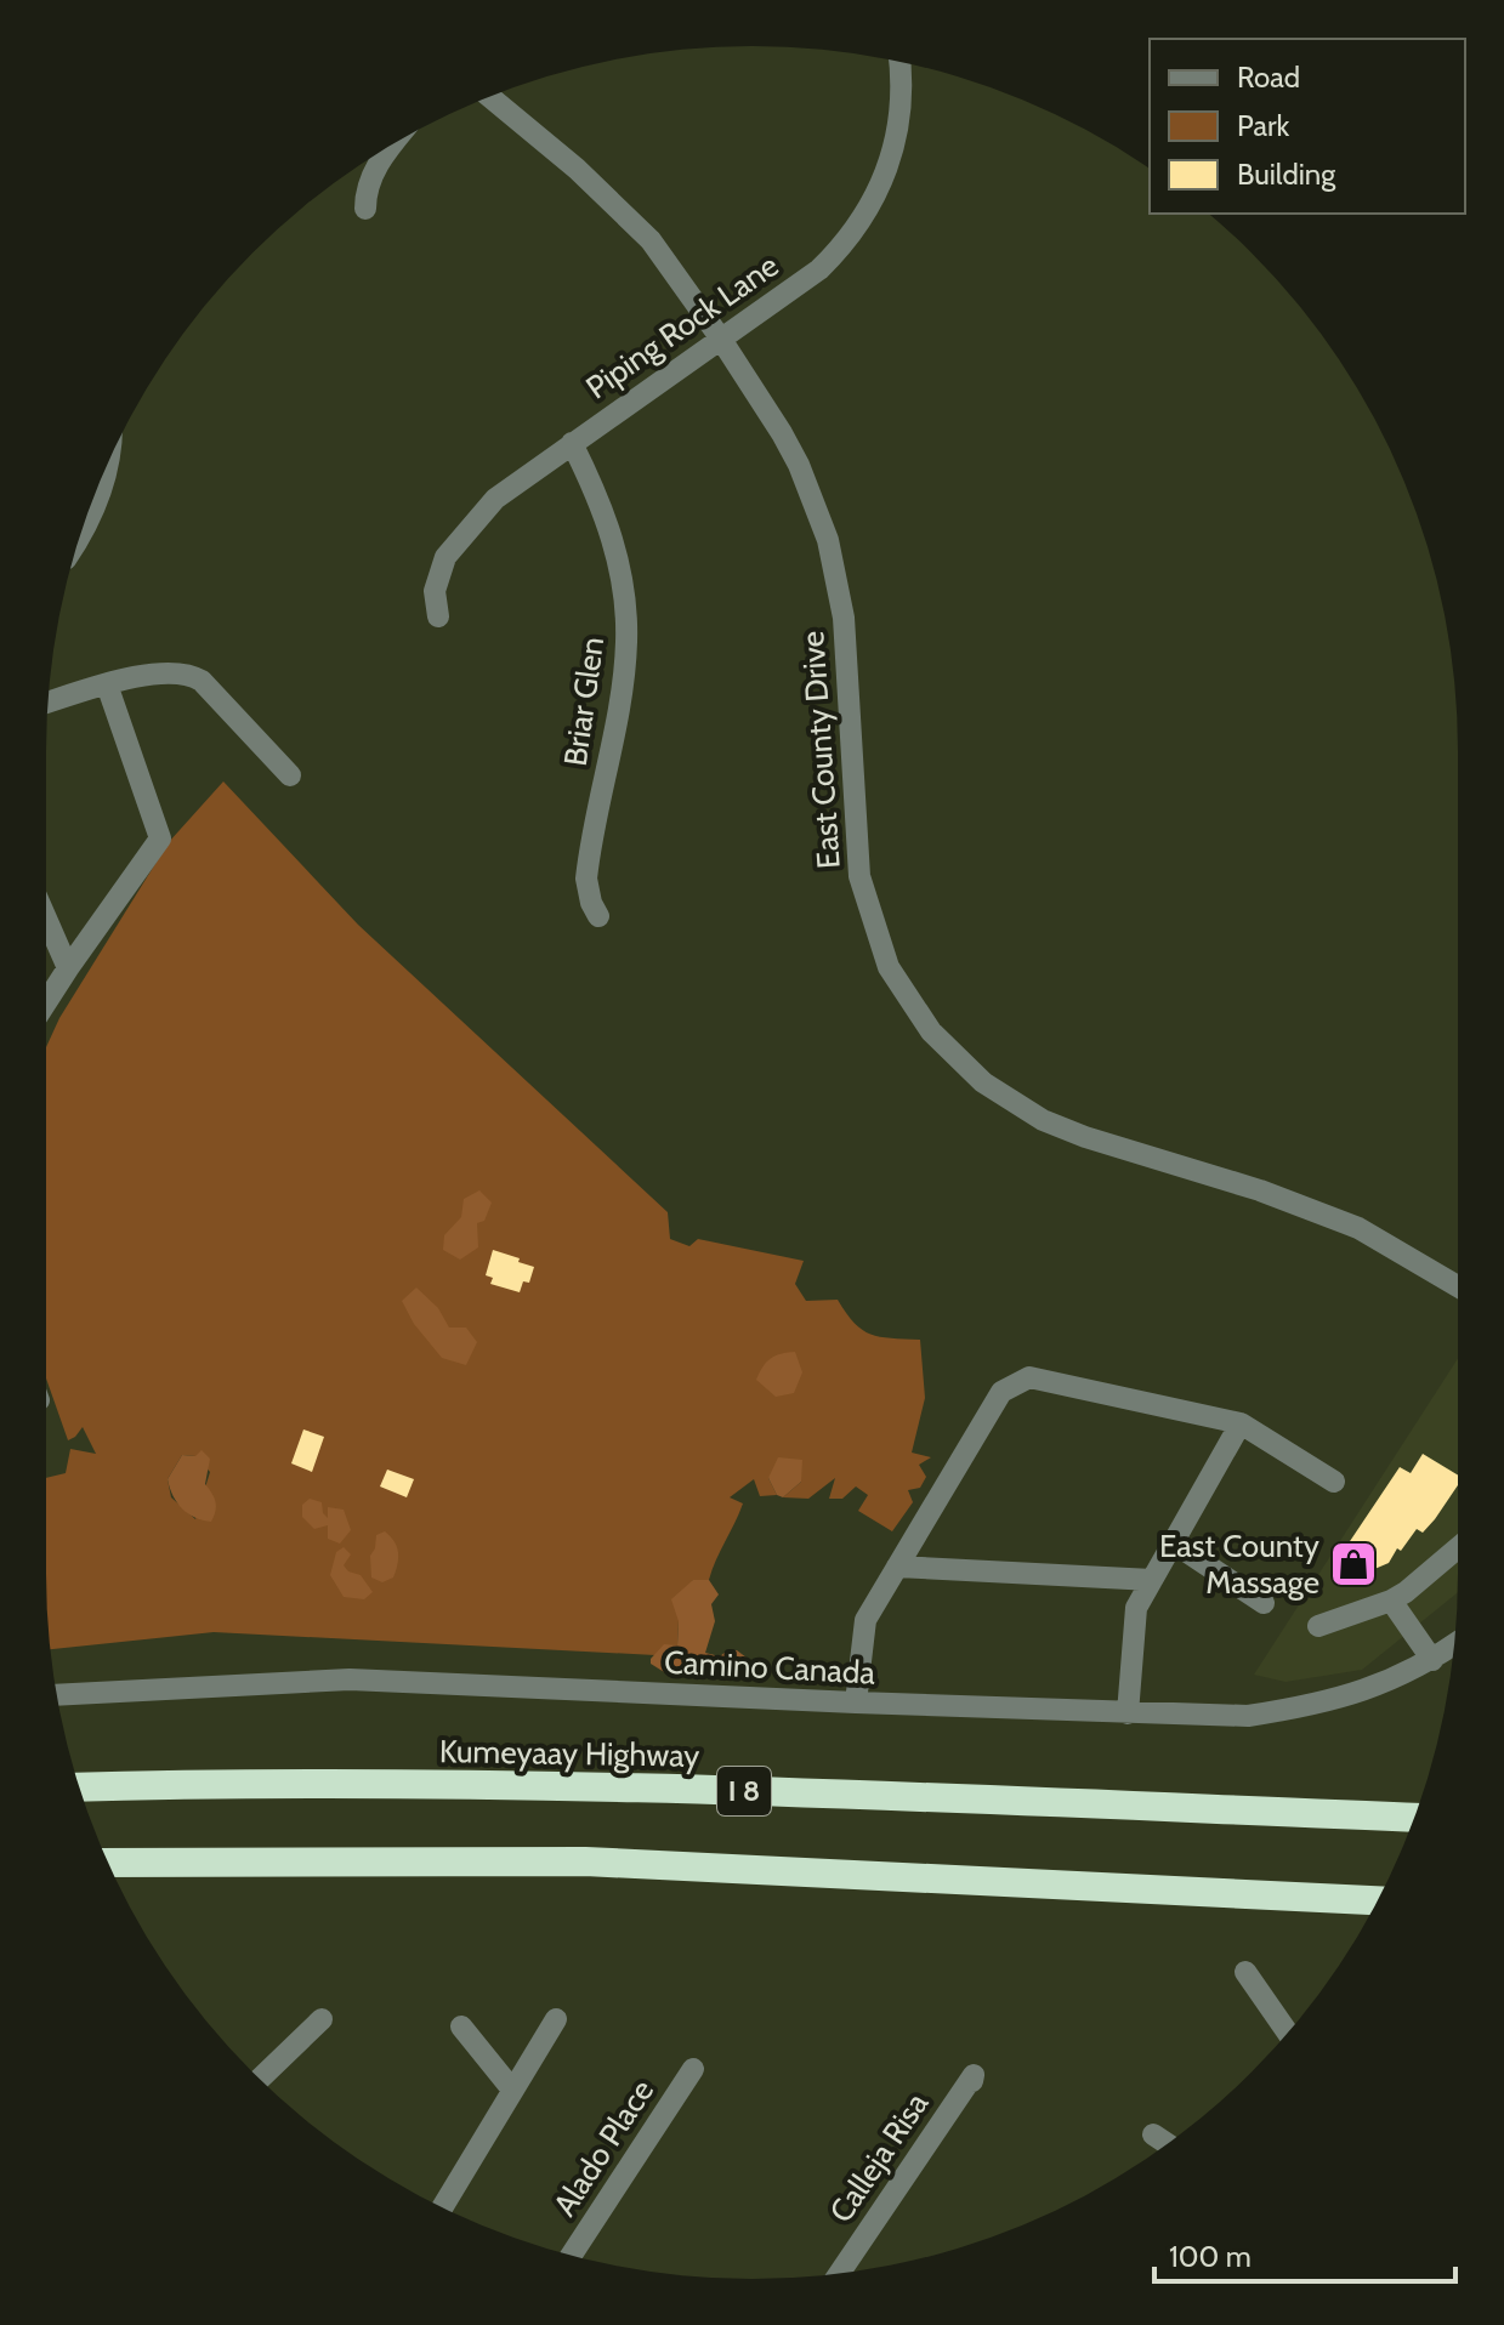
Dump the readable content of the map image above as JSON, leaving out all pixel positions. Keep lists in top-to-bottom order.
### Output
{
  "streets": {
    "highway": ["Kumeyaay Highway", "I 8"],
    "street": [
      "Piping Rock Lane",
      "Briar Glen",
      "East County Drive",
      "Camino Canada",
      "Alado Place",
      "Calleja Risa"
    ]
  },
  "crossings": [
    ["Piping Rock Lane", "Briar Glen"],
    ["Piping Rock Lane", "East County Drive"]
  ],
  "places": {
    "shop": ["East County Massage"]
  },
  "legend": ["Road", "Park", "Building"],
  "scale_bar": "100 m"
}
